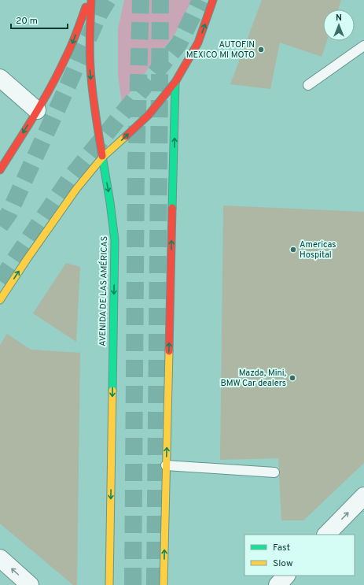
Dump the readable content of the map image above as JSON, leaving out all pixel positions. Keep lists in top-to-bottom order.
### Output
{
  "streets": {
    "main road": ["AVENIDA DE LAS AMÉRICAS"]
  },
  "places": ["AUTOFIN MEXICO MI MOTO", "Americas Hospital", "Mazda, Mini, BMW Car dealers"],
  "legend": ["Fast", "Slow"],
  "scale_bar": "20 m",
  "north": "top"
}
